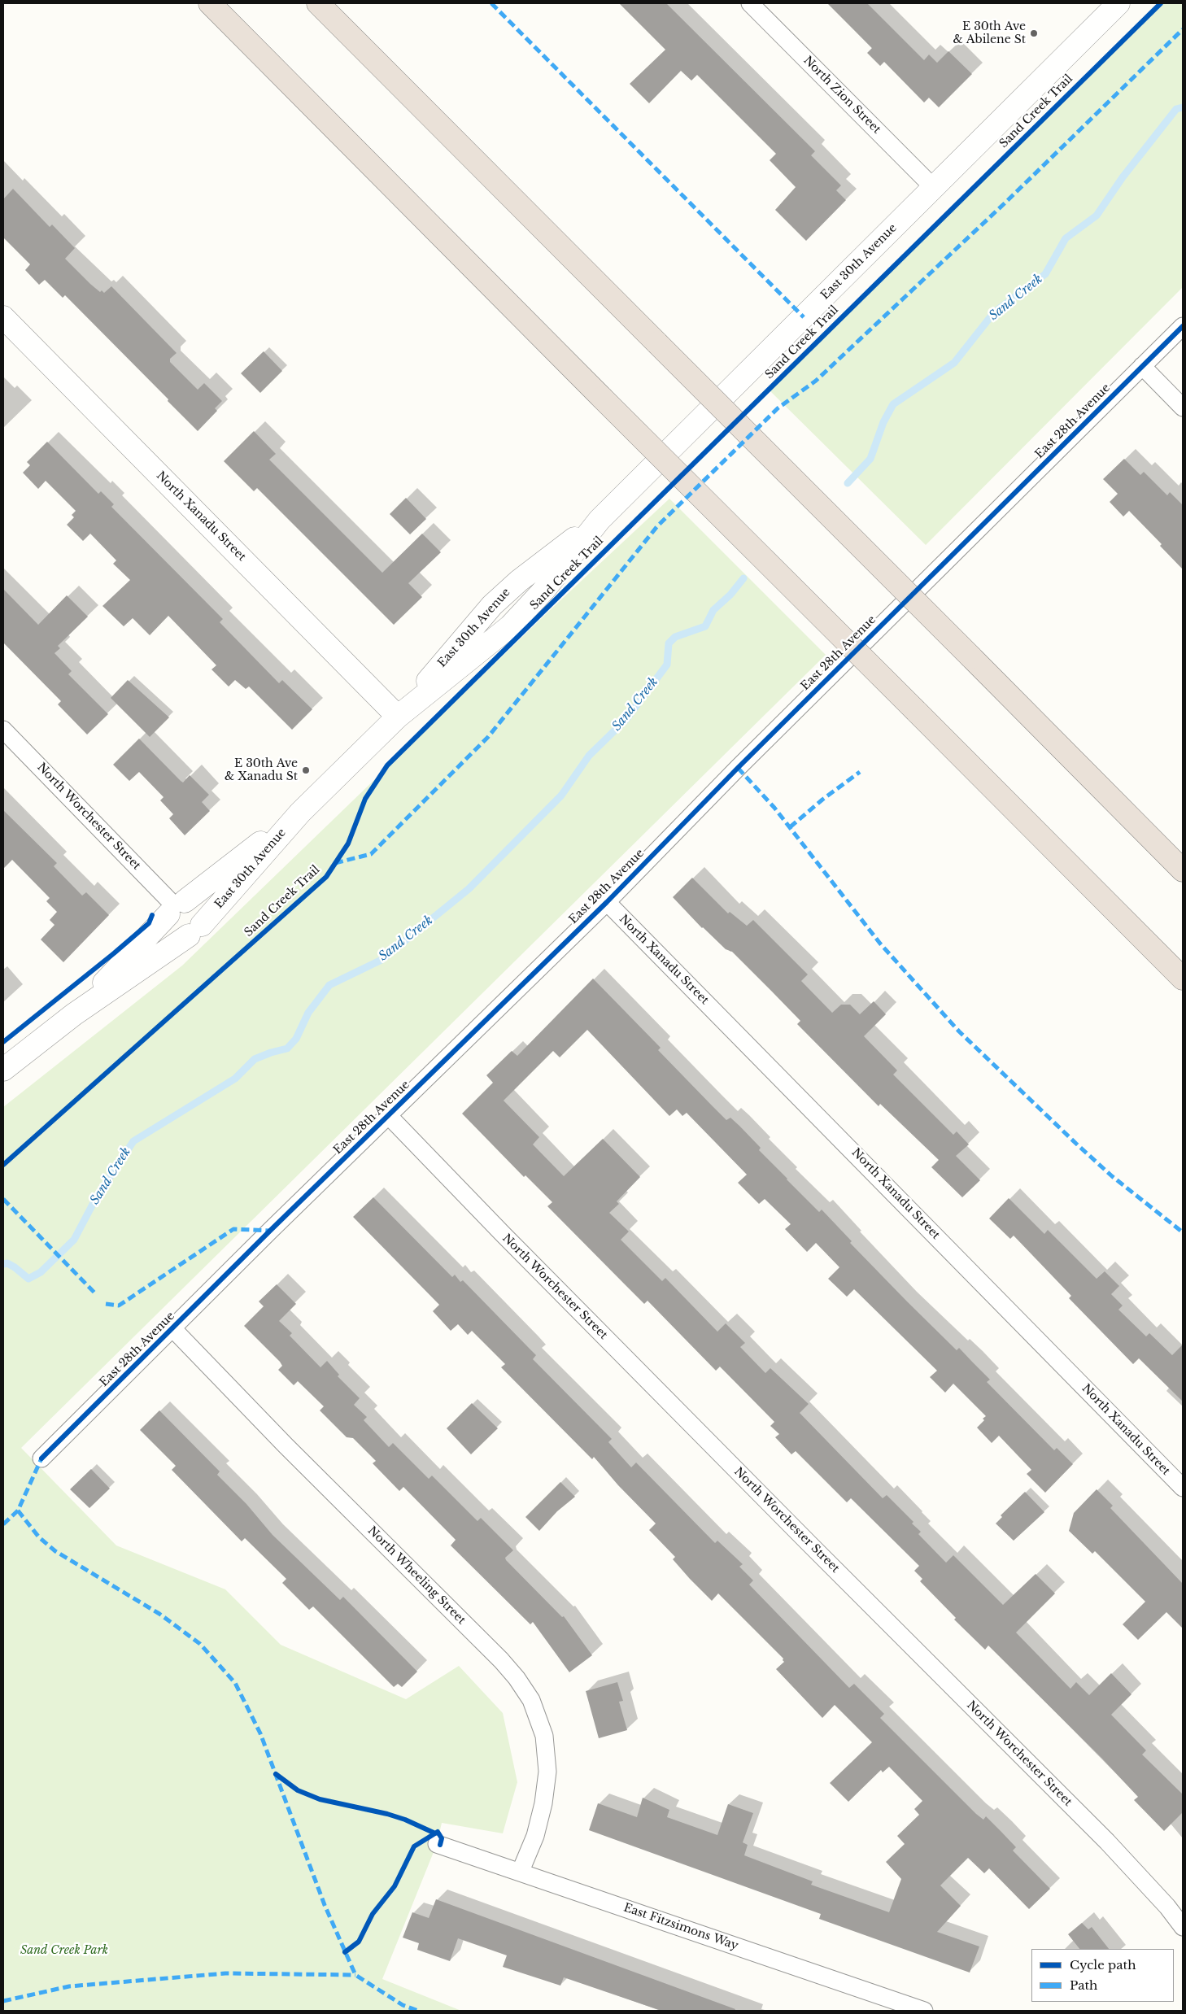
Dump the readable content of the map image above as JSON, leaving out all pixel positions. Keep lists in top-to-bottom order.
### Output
{
  "streets": {
    "street": [
      "North Zion Street",
      "East 30th Avenue",
      "East 28th Avenue",
      "North Xanadu Street",
      "North Worchester Street",
      "North Wheeling Street",
      "East Fitzsimons Way"
    ],
    "cycle path": ["Sand Creek Trail"]
  },
  "crossings": [
    ["North Zion Street", "East 30th Avenue"],
    ["East 30th Avenue", "North Xanadu Street"],
    ["East 30th Avenue", "North Worchester Street"],
    ["East 28th Avenue", "North Xanadu Street"],
    ["East 28th Avenue", "North Worchester Street"],
    ["East 28th Avenue", "North Wheeling Street"],
    ["North Wheeling Street", "East Fitzsimons Way"]
  ],
  "water": ["Sand Creek"],
  "parks": ["Sand Creek Park"],
  "places": ["E 30th Ave & Abilene St", "E 30th Ave & Xanadu St"],
  "legend": ["Cycle path", "Path"]
}
